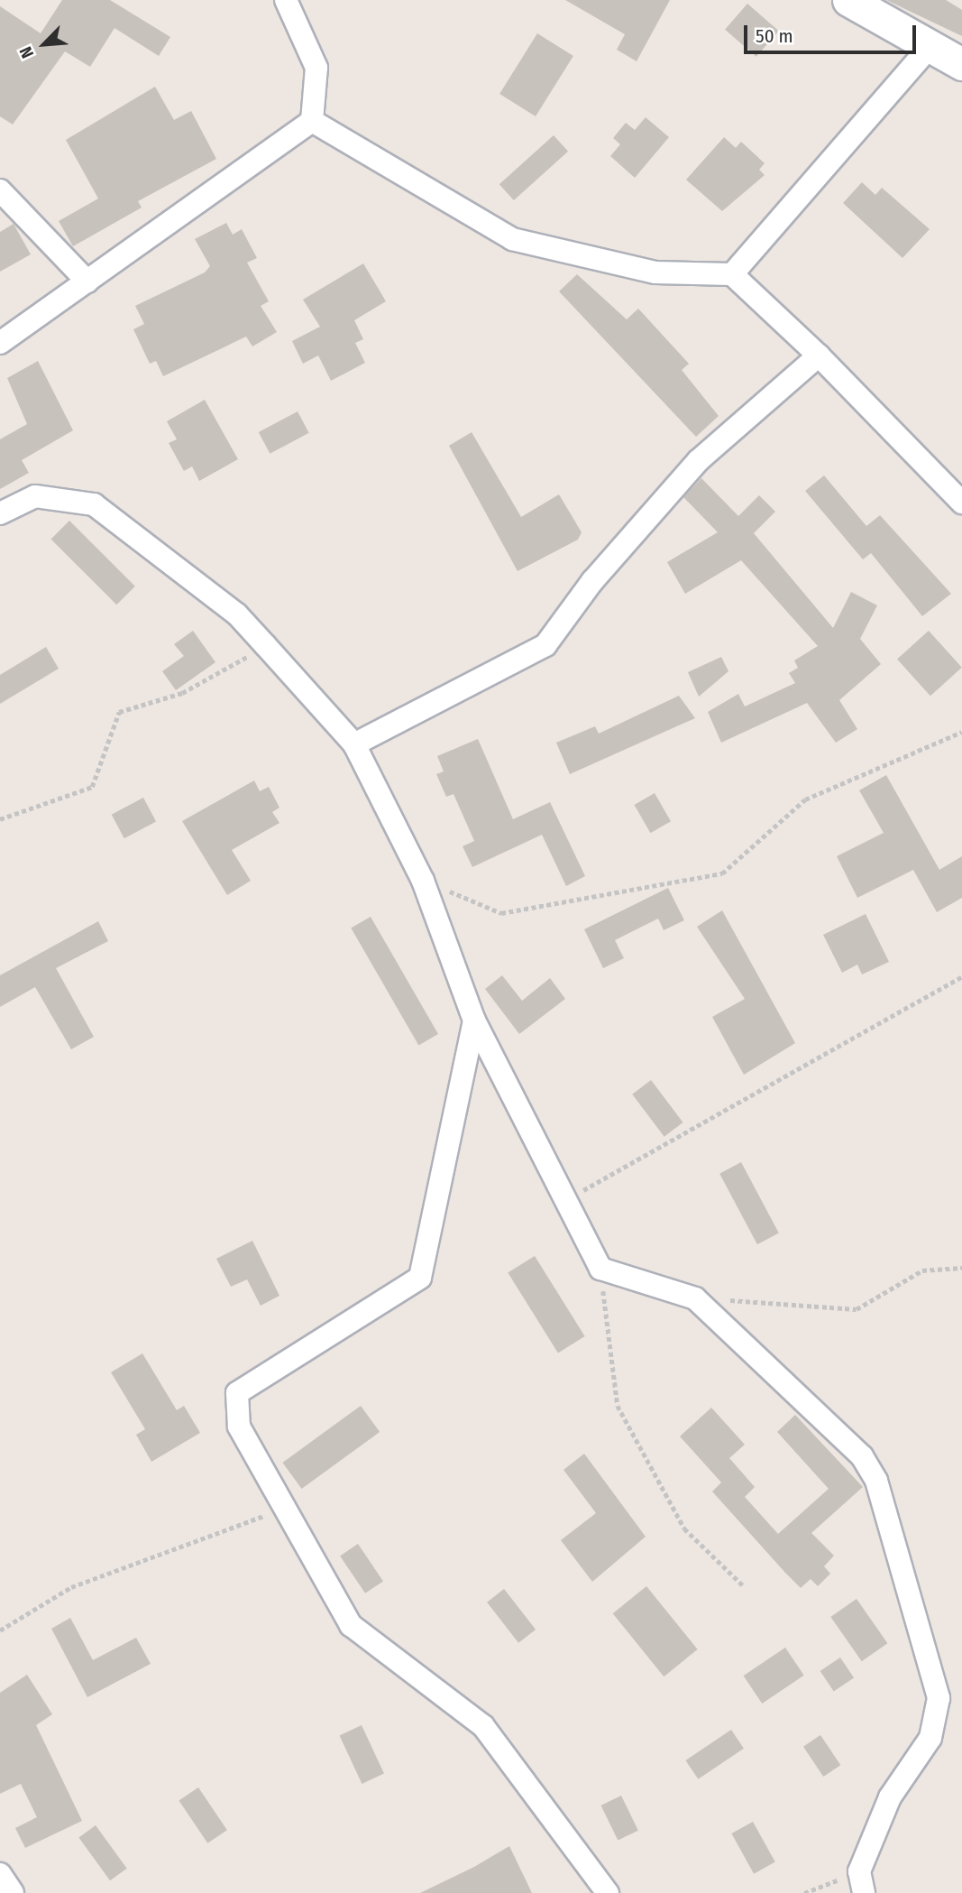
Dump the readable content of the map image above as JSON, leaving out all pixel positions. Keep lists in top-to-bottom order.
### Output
{
  "scale_bar": "50 m",
  "north": "bottom left"
}
